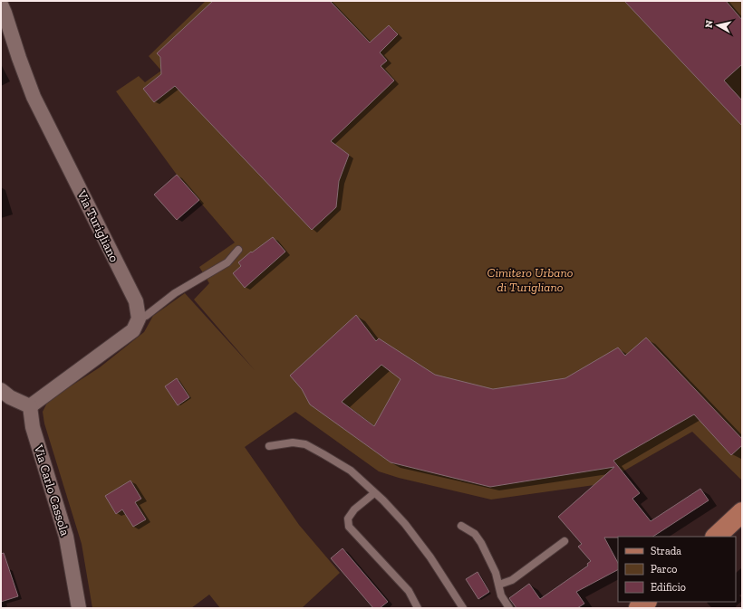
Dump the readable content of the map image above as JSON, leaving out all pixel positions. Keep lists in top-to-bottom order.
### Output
{
  "streets": {
    "street": ["Via Turigliano", "Via Carlo Cassola"]
  },
  "parks": ["Cimitero Urbano di Turigliano"],
  "legend": ["Strada", "Parco", "Edificio"],
  "north": "left"
}
